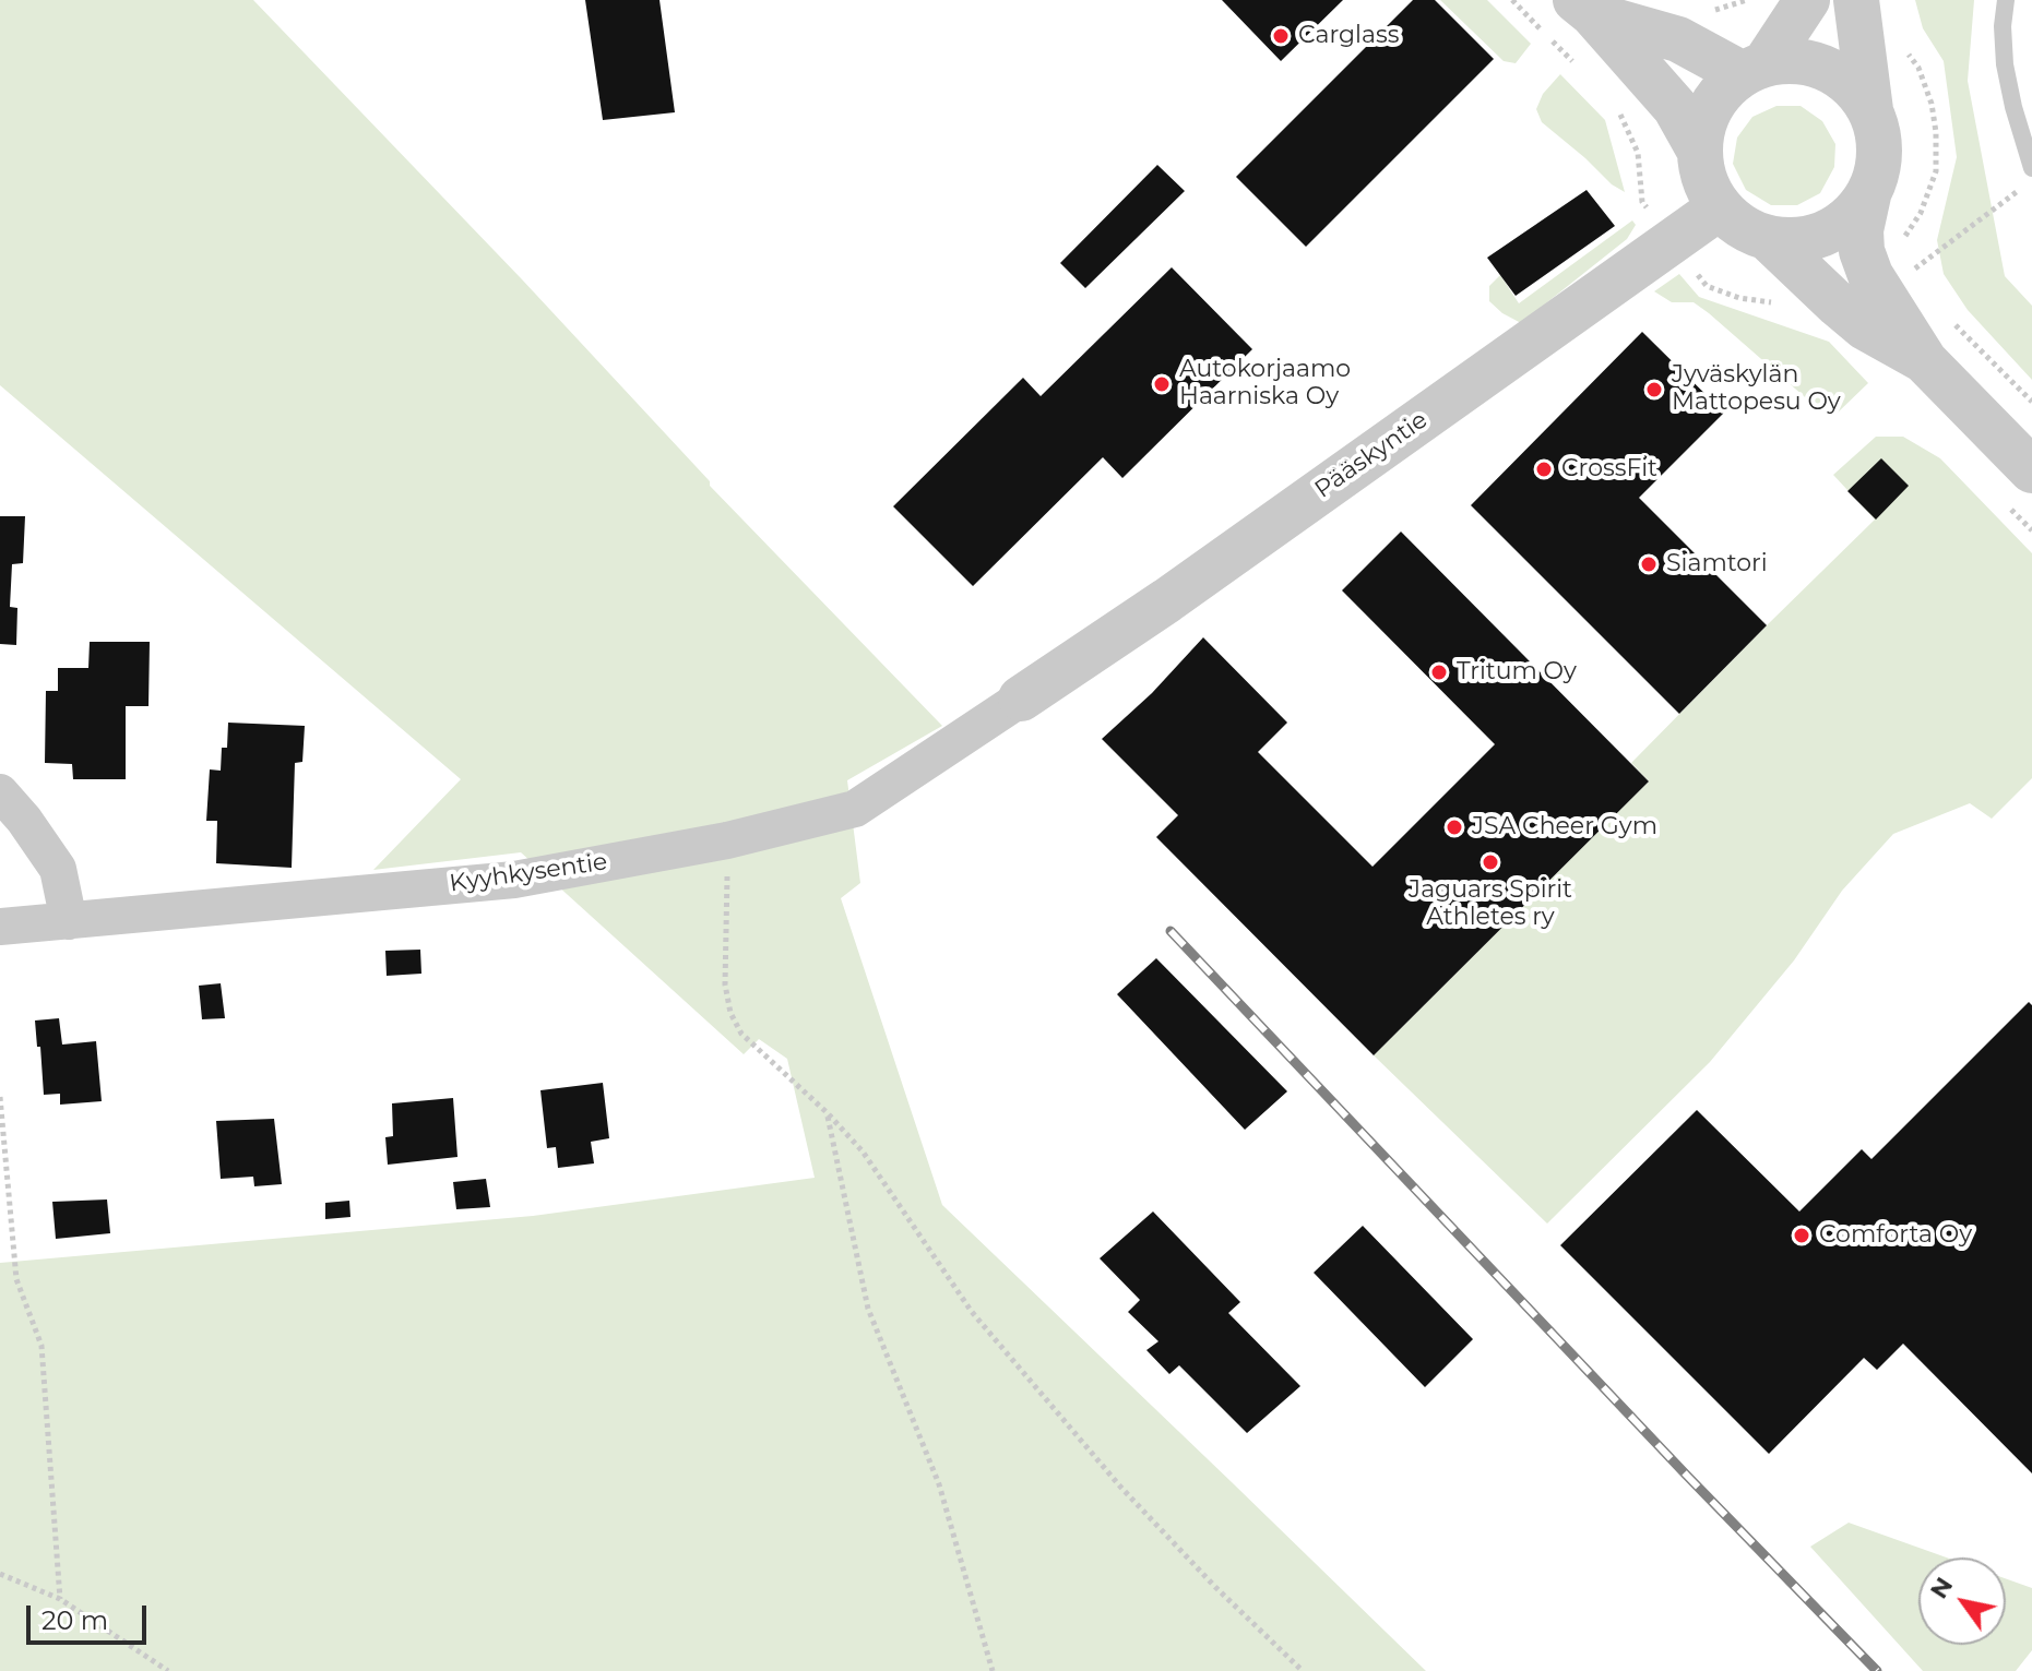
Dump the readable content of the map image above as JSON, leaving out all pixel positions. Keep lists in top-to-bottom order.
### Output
{
  "streets": {
    "street": ["Pääskyntie", "Kyyhkysentie"]
  },
  "crossings": [
    ["Pääskyntie", "Kyyhkysentie"]
  ],
  "places": [
    "Carglass",
    "Autokorjaamo Haarniska Oy",
    "Jyväskylän Mattopesu Oy",
    "CrossFit",
    "Siamtori",
    "Tritum Oy",
    "JSA Cheer Gym",
    "Jaguars Spirit Athletes ry",
    "Comforta Oy"
  ],
  "scale_bar": "20 m",
  "north": "top left"
}
